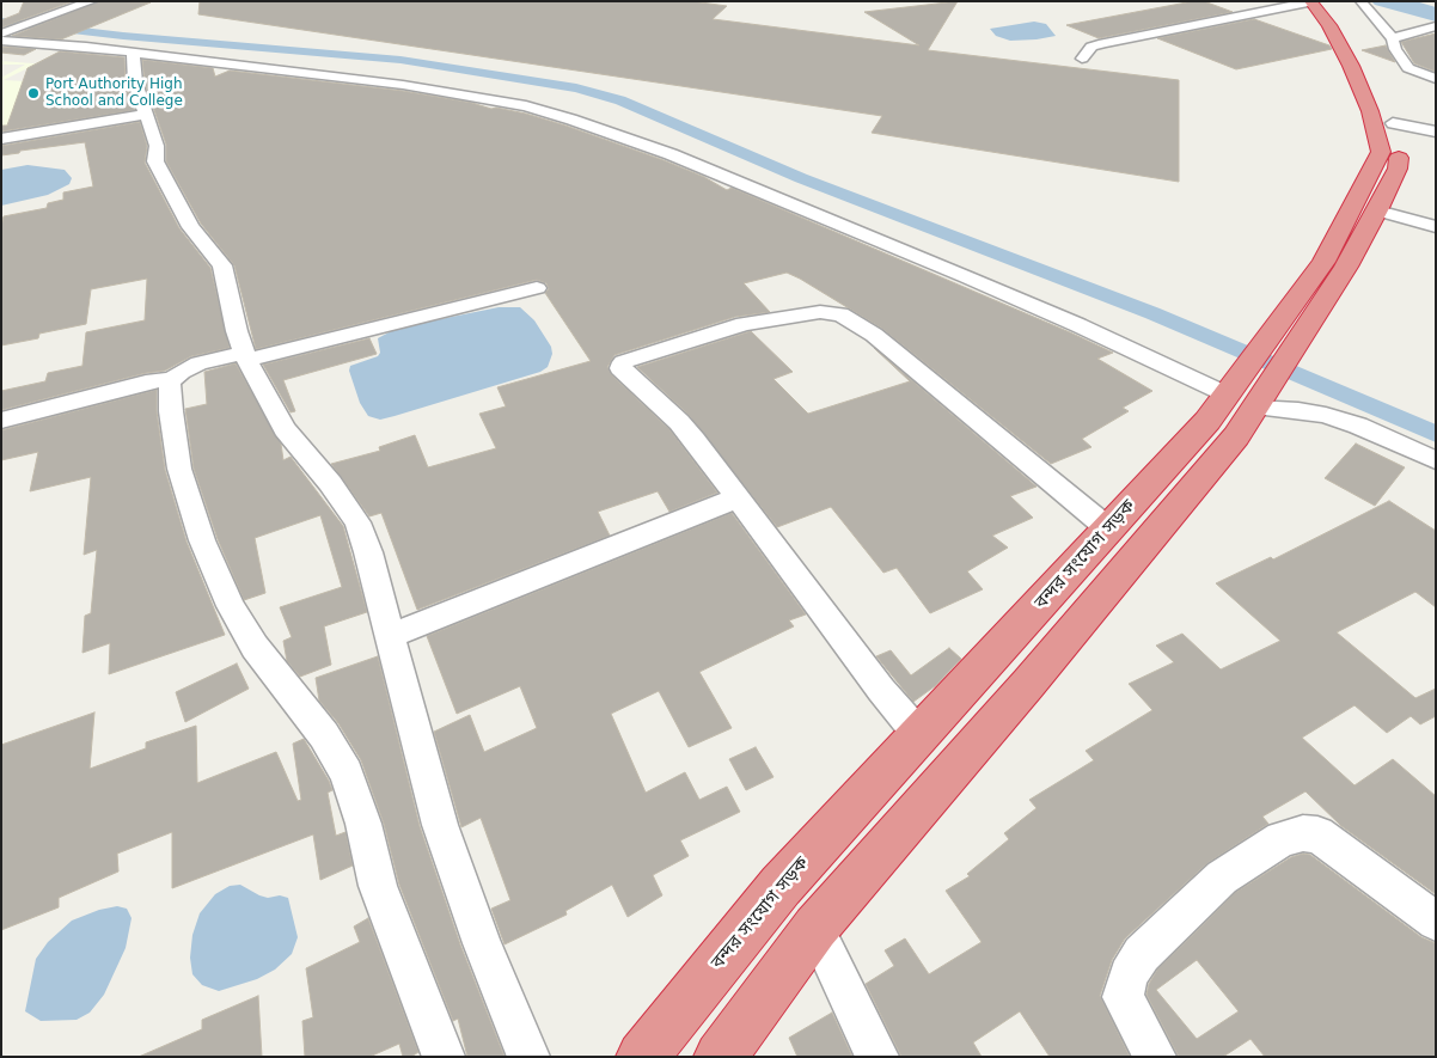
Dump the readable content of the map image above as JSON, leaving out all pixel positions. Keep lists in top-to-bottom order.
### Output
{
  "streets": {
    "highway": ["বন্দর সংযোগ সড়ক"]
  },
  "places": ["Port Authority High School and College"]
}
